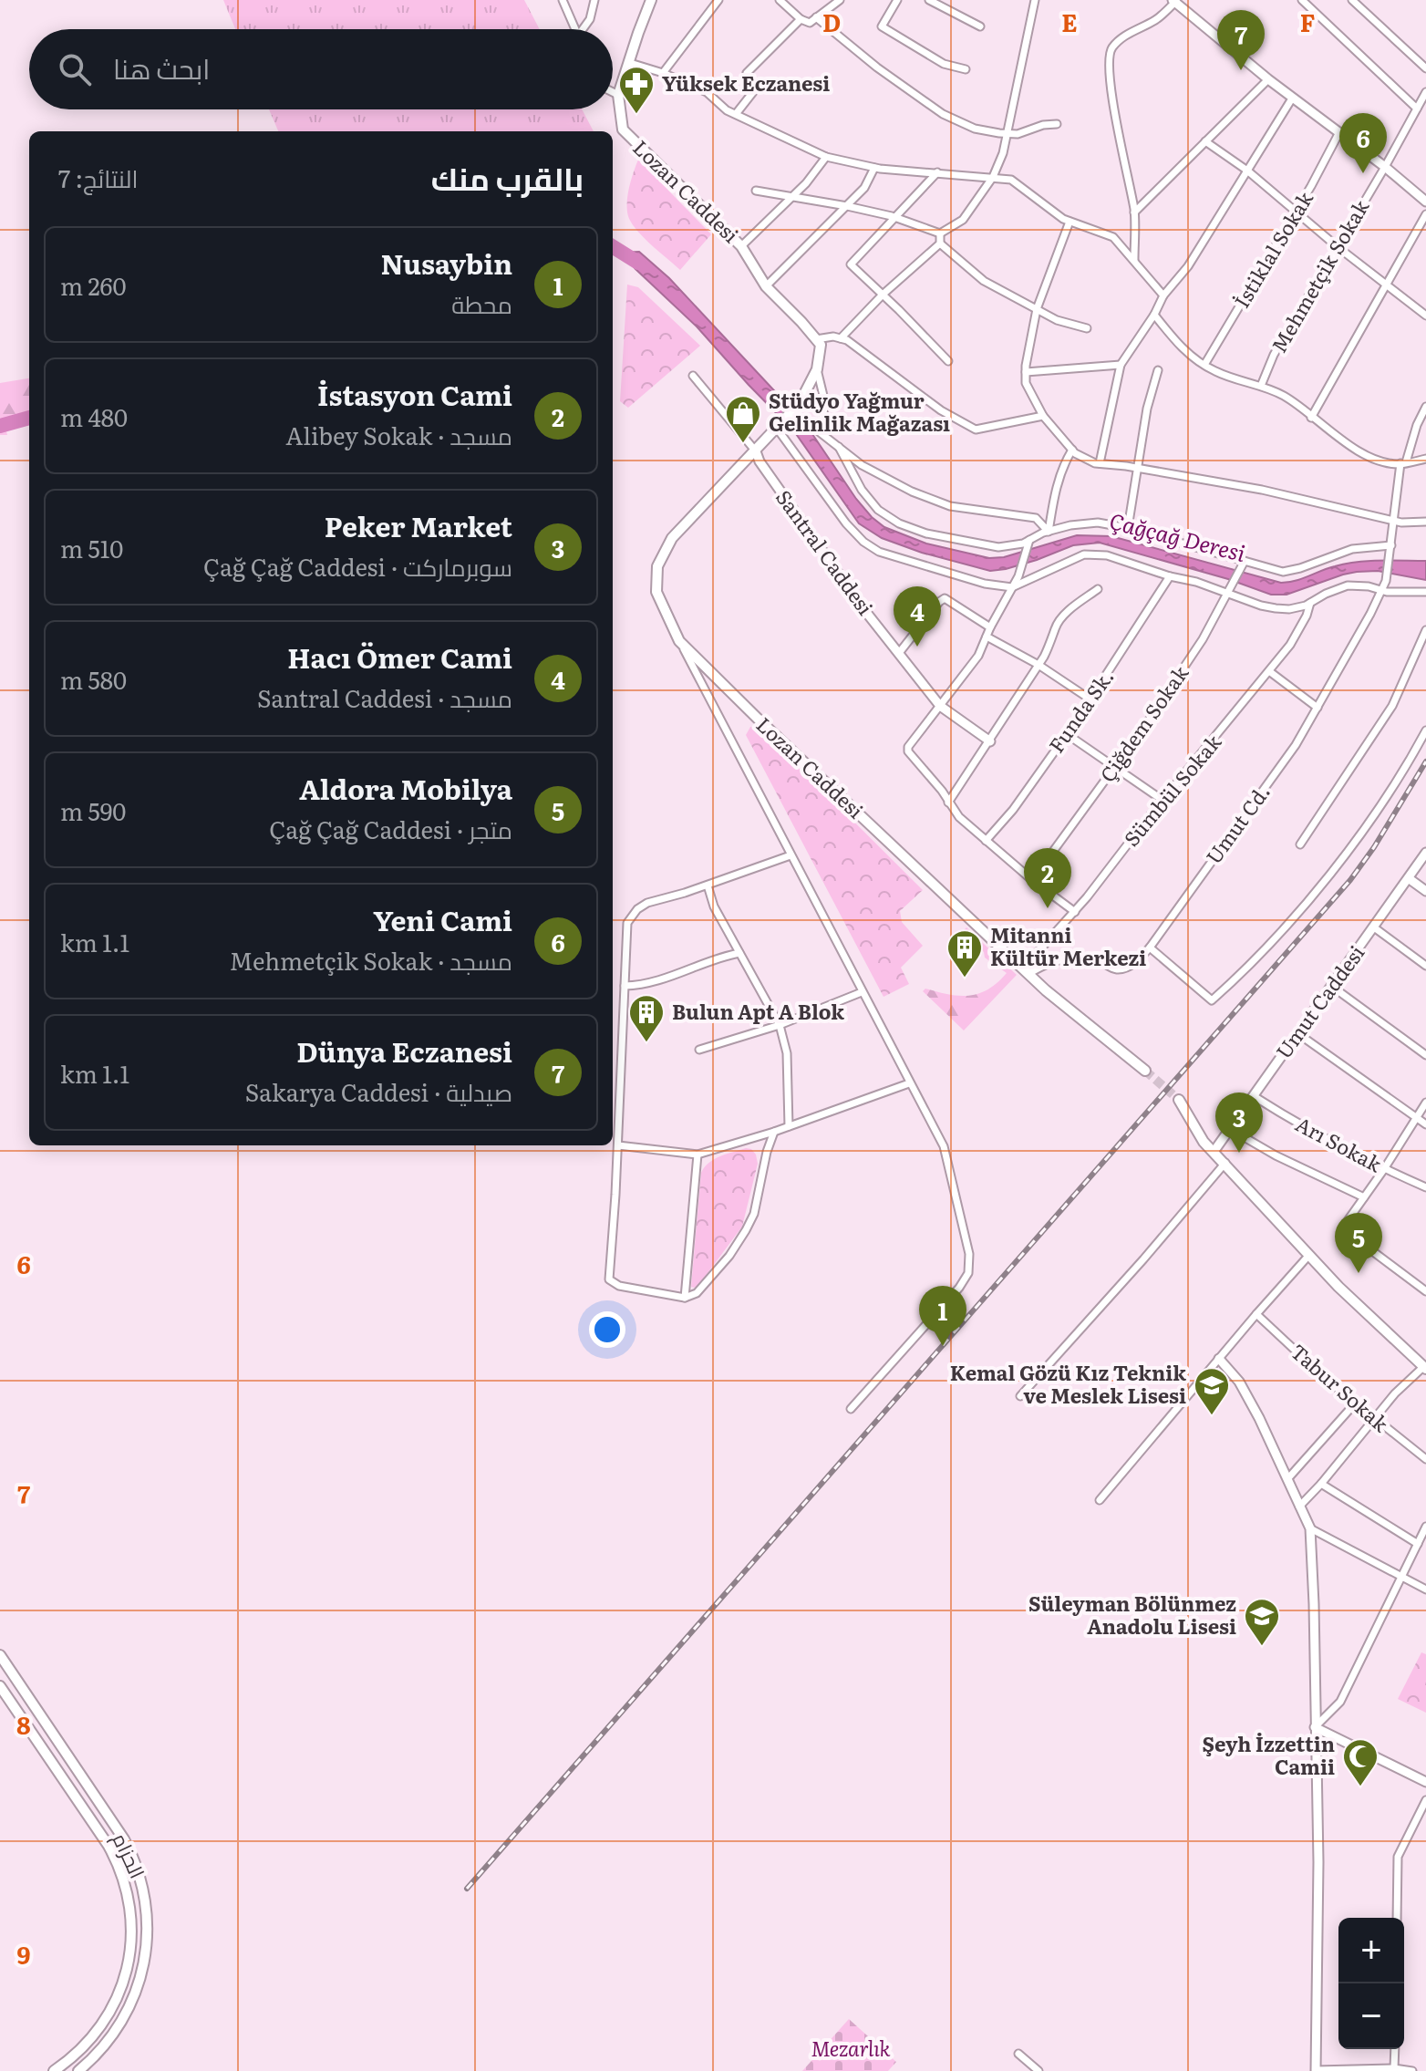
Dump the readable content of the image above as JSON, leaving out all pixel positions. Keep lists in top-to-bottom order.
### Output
{
  "streets": {
    "main road": ["Lozan Caddesi", "الحزام"],
    "street": [
      "İstiklal Sokak",
      "Mehmetçik Sokak",
      "Santral Caddesi",
      "Funda Sk.",
      "Çiğdem Sokak",
      "Sümbül Sokak",
      "Umut Cd.",
      "Umut Caddesi",
      "Arı Sokak",
      "Tabur Sokak"
    ]
  },
  "crossings": [
    ["Lozan Caddesi", "Santral Caddesi"],
    ["Lozan Caddesi", "Sümbül Sokak"],
    ["Lozan Caddesi", "Umut Cd."],
    ["Sümbül Sokak", "Umut Cd."],
    ["Umut Caddesi", "Arı Sokak"]
  ],
  "water": ["Çağçağ Deresi"],
  "parks": ["Mezarlık"],
  "places": {
    "pharmacy": ["Yüksek Eczanesi"],
    "shop": ["Stüdyo Yağmur Gelinlik Mağazası"],
    "building": ["Mitanni Kültür Merkezi", "Bulun Apt A Blok"],
    "school or university": ["Kemal Gözü Kız Teknik ve Meslek Lisesi", "Süleyman Bölünmez Anadolu Lisesi"],
    "mosque": ["Şeyh İzzettin Camii"]
  },
  "page": {
    "pins": [
      "7",
      "6",
      "4",
      "2",
      "3",
      "5",
      "1"
    ],
    "search": "ابحث هنا",
    "heading": ["بالقرب منك", "النتائج: 7"],
    "list": [
      {
        "mark": "1",
        "name": "Nusaybin",
        "note": "محطة",
        "value": "260 m"
      },
      {
        "mark": "2",
        "name": "İstasyon Cami",
        "note": "مسجد · Alibey Sokak",
        "value": "480 m"
      },
      {
        "mark": "3",
        "name": "Peker Market",
        "note": "سوبرماركت · Çağ Çağ Caddesi",
        "value": "510 m"
      },
      {
        "mark": "4",
        "name": "Hacı Ömer Cami",
        "note": "مسجد · Santral Caddesi",
        "value": "580 m"
      },
      {
        "mark": "5",
        "name": "Aldora Mobilya",
        "note": "متجر · Çağ Çağ Caddesi",
        "value": "590 m"
      },
      {
        "mark": "6",
        "name": "Yeni Cami",
        "note": "مسجد · Mehmetçik Sokak",
        "value": "1.1 km"
      },
      {
        "mark": "7",
        "name": "Dünya Eczanesi",
        "note": "صيدلية · Sakarya Caddesi",
        "value": "1.1 km"
      }
    ],
    "map_buttons": ["+", "−"]
  },
  "grid": {
    "columns": ["D", "E", "F"],
    "rows": [
      "6",
      "7",
      "8",
      "9"
    ]
  }
}
